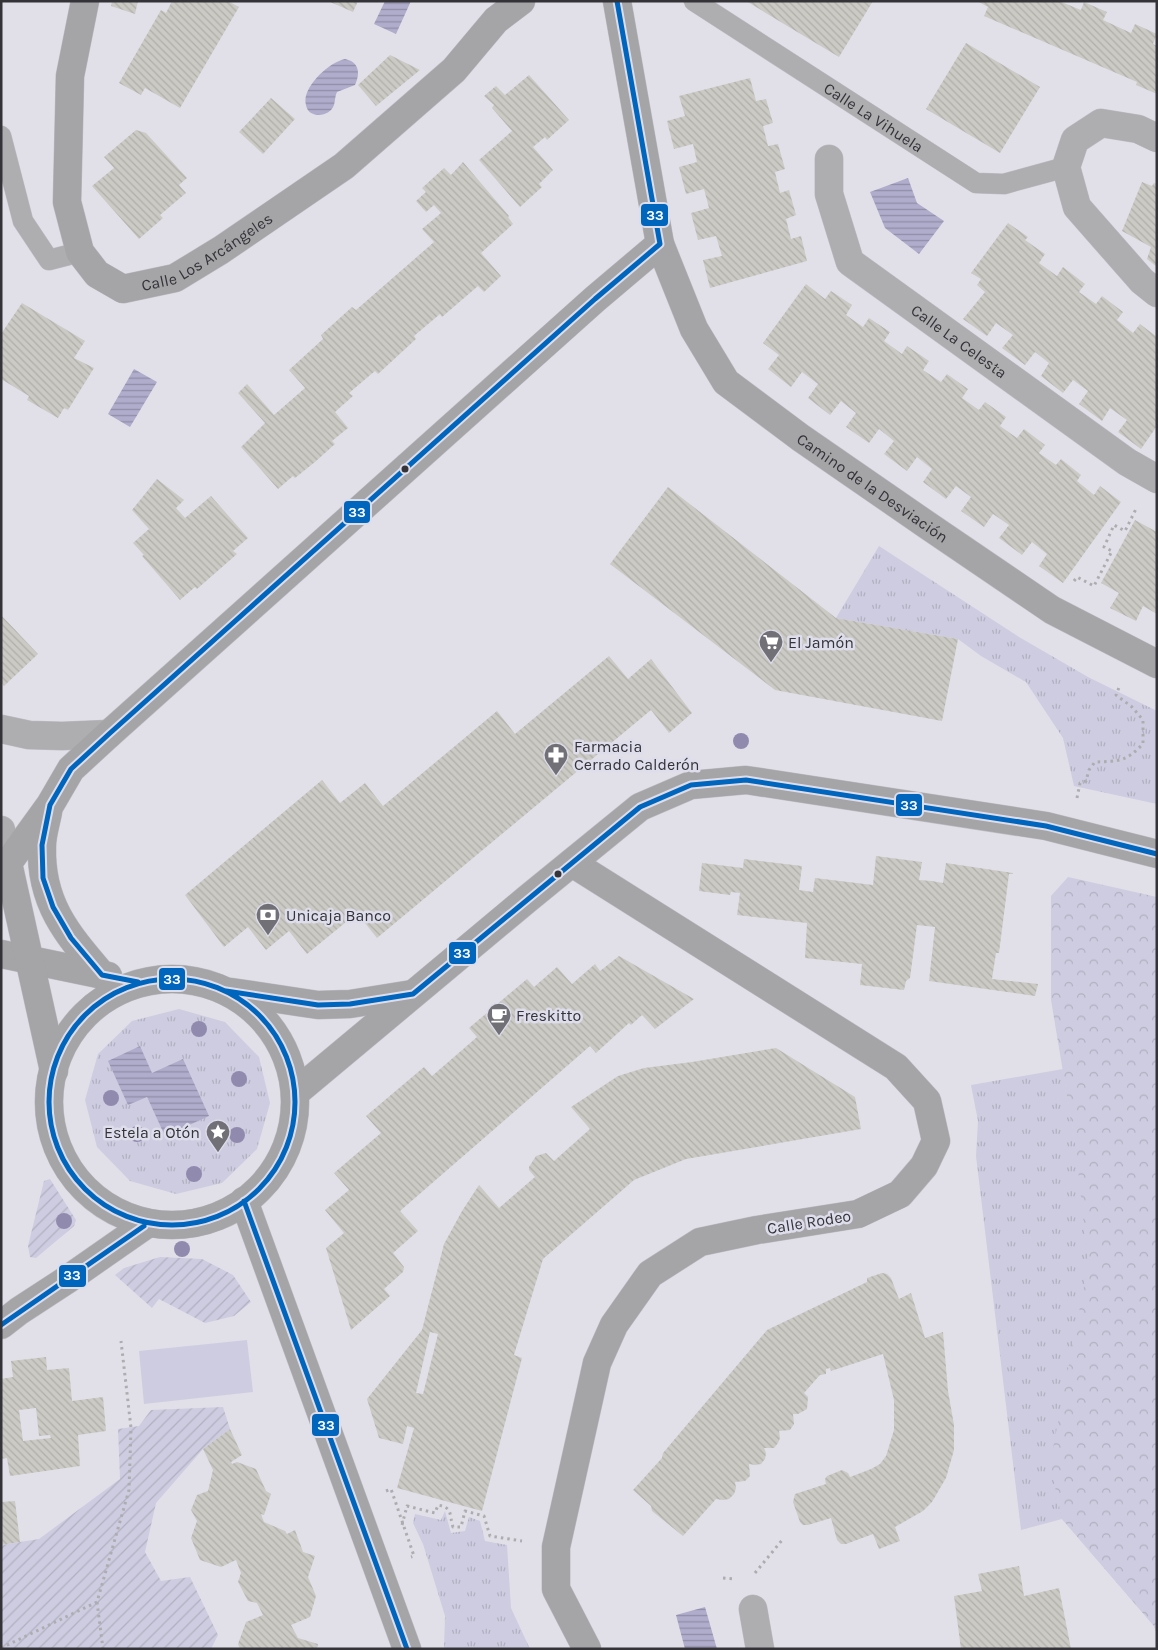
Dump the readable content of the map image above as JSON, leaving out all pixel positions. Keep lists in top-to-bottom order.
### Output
{
  "streets": {
    "street": [
      "Calle Los Arcángeles",
      "Calle La Celesta",
      "Camino de la Desviación",
      "Calle Rodeo"
    ],
    "lane": ["Calle La Vihuela"]
  },
  "places": {
    "supermarket": ["El Jamón"],
    "pharmacy": ["Farmacia Cerrado Calderón"],
    "bank": ["Unicaja Banco"],
    "cafe": ["Freskitto"],
    "place": ["Estela a Otón"]
  },
  "lines": ["transit line 33"]
}
